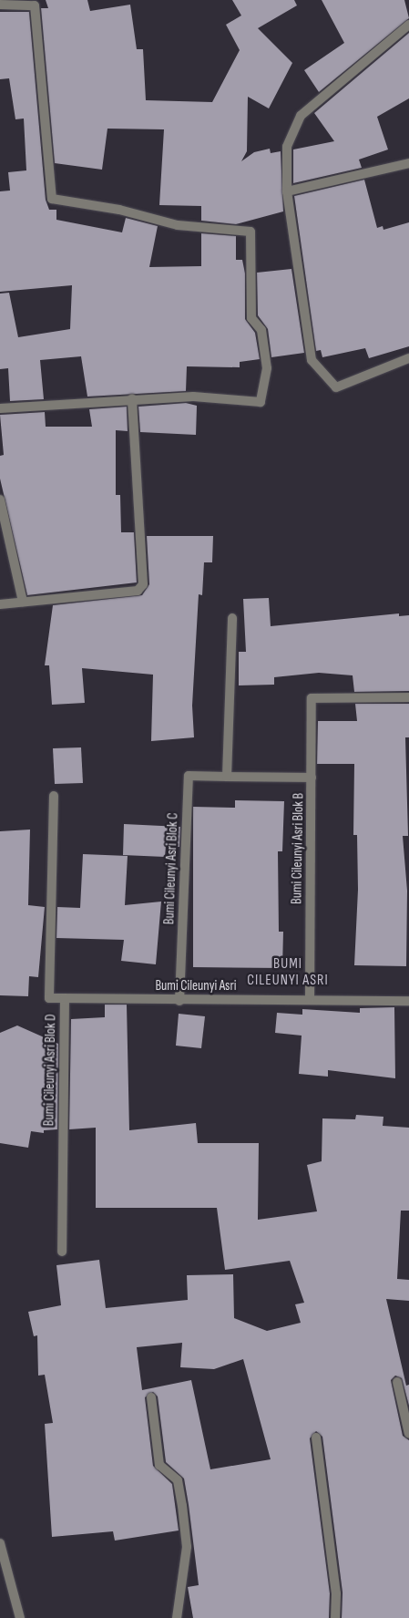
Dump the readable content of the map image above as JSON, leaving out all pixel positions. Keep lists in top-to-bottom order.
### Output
{
  "streets": {
    "street": [
      "Bumi Cileunyi Asri Blok B",
      "Bumi Cileunyi Asri Blok C",
      "Bumi Cileunyi Asri",
      "Bumi Cileunyi Asri Blok D"
    ]
  },
  "crossings": [
    ["Bumi Cileunyi Asri Blok B", "Bumi Cileunyi Asri Blok C"],
    ["Bumi Cileunyi Asri Blok B", "Bumi Cileunyi Asri"],
    ["Bumi Cileunyi Asri Blok C", "Bumi Cileunyi Asri"],
    ["Bumi Cileunyi Asri", "Bumi Cileunyi Asri Blok D"]
  ],
  "districts": ["BUMI CILEUNYI ASRI"]
}
